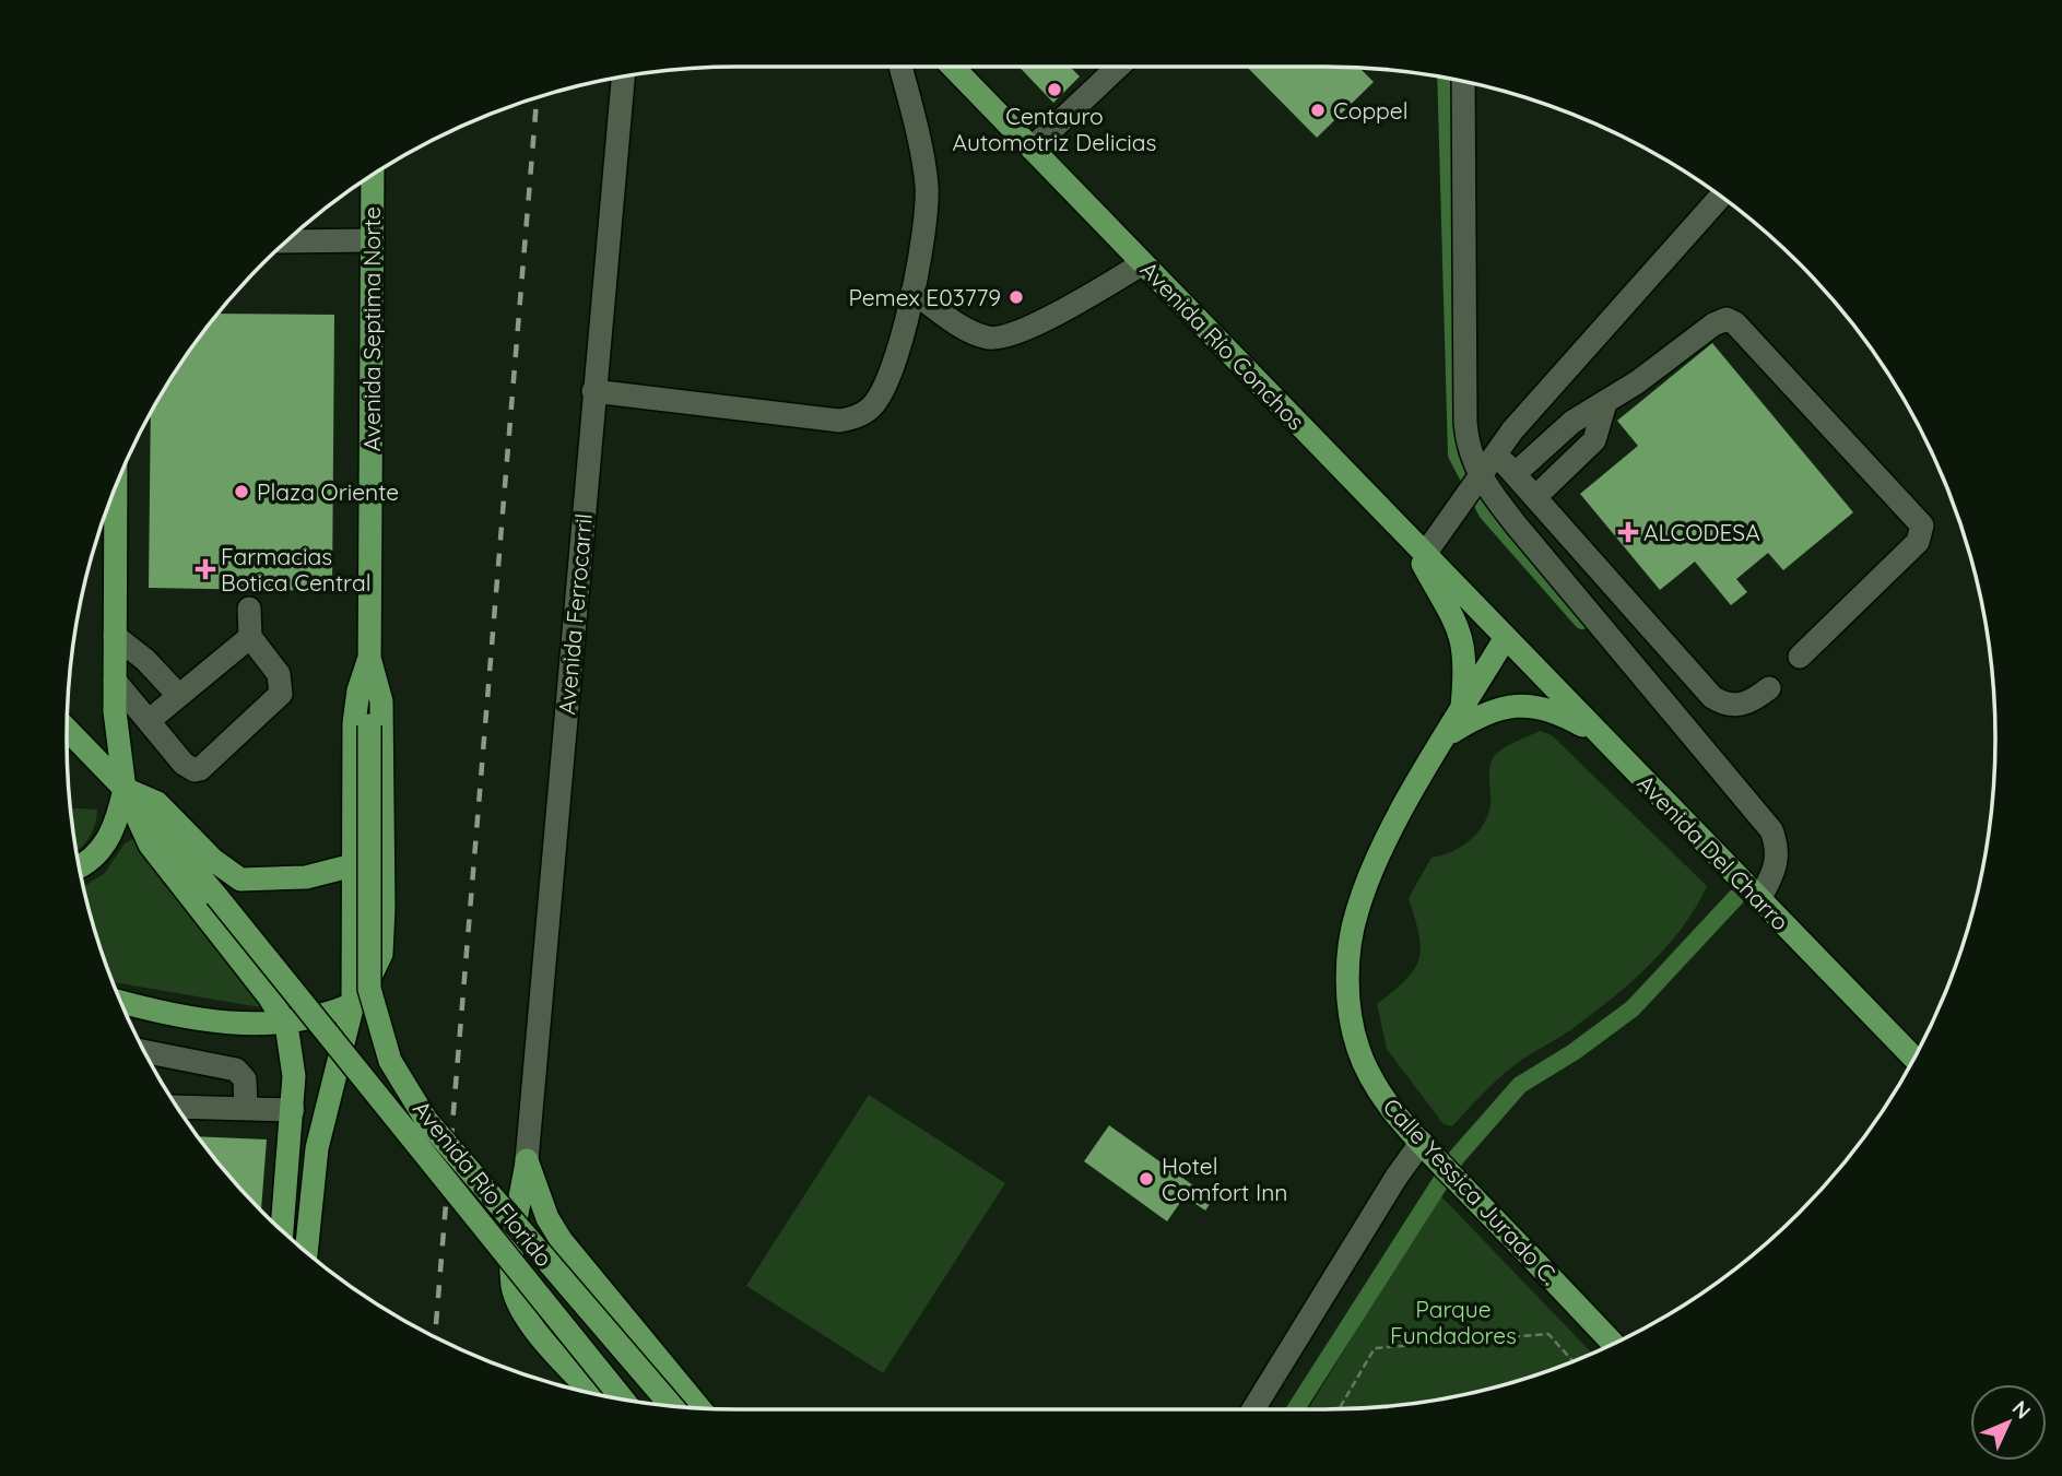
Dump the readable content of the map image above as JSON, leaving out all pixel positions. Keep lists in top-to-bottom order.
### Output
{
  "streets": {
    "main road": [
      "Avenida Septima Norte",
      "Avenida Río Conchos",
      "Avenida Del Charro",
      "Avenida Río Florido",
      "Calle Yessica Jurado C."
    ],
    "street": ["Avenida Ferrocarril"]
  },
  "crossings": [
    ["Avenida Septima Norte", "Avenida Río Florido"],
    ["Avenida Río Conchos", "Avenida Del Charro"],
    ["Avenida Río Conchos", "Calle Yessica Jurado C."],
    ["Avenida Del Charro", "Calle Yessica Jurado C."]
  ],
  "parks": ["Parque Fundadores"],
  "places": {
    "other": [
      "Centauro Automotriz Delicias",
      "Coppel",
      "Pemex E03779",
      "Plaza Oriente",
      "Hotel Comfort Inn"
    ],
    "health": ["ALCODESA", "Farmacias Botica Central"]
  },
  "north": "top right"
}
